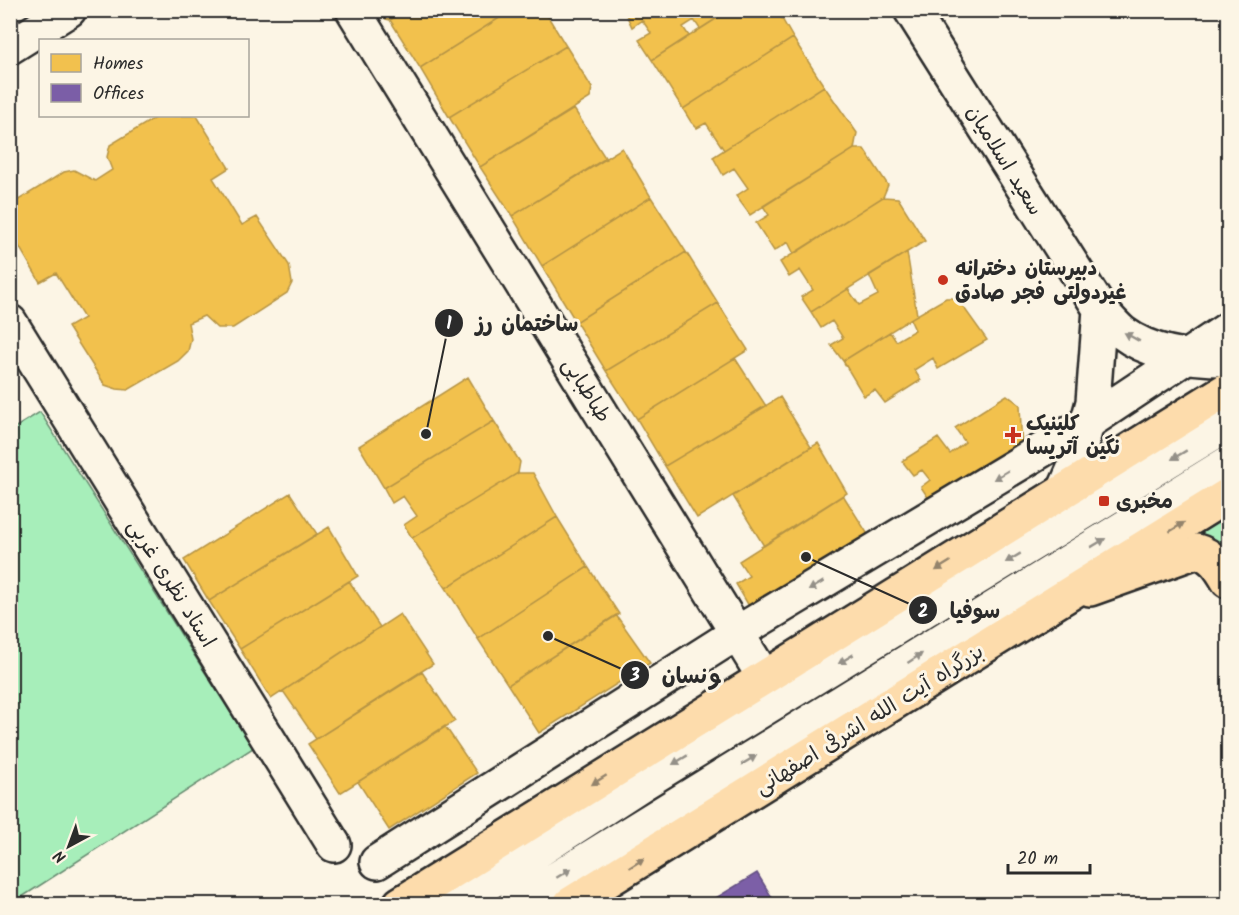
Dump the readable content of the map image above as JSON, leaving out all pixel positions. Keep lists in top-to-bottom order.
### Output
{
  "streets": {
    "main road": ["بزرگراه آیت الله اشرفی اصفهانی"],
    "street": ["سعید اسلامیان", "طباطبایی", "استاد نظری غربی"]
  },
  "places": {
    "other": [
      "دبیرستان دخترانه غیردولتی فجر صادق",
      "ساختمان رز",
      "سوفیا",
      "ونسان"
    ],
    "health": ["کلینیک نگین آتریسا"],
    "transit": ["مخبری"]
  },
  "legend": ["Homes", "Offices"],
  "scale_bar": "20 m",
  "north": "bottom left"
}
